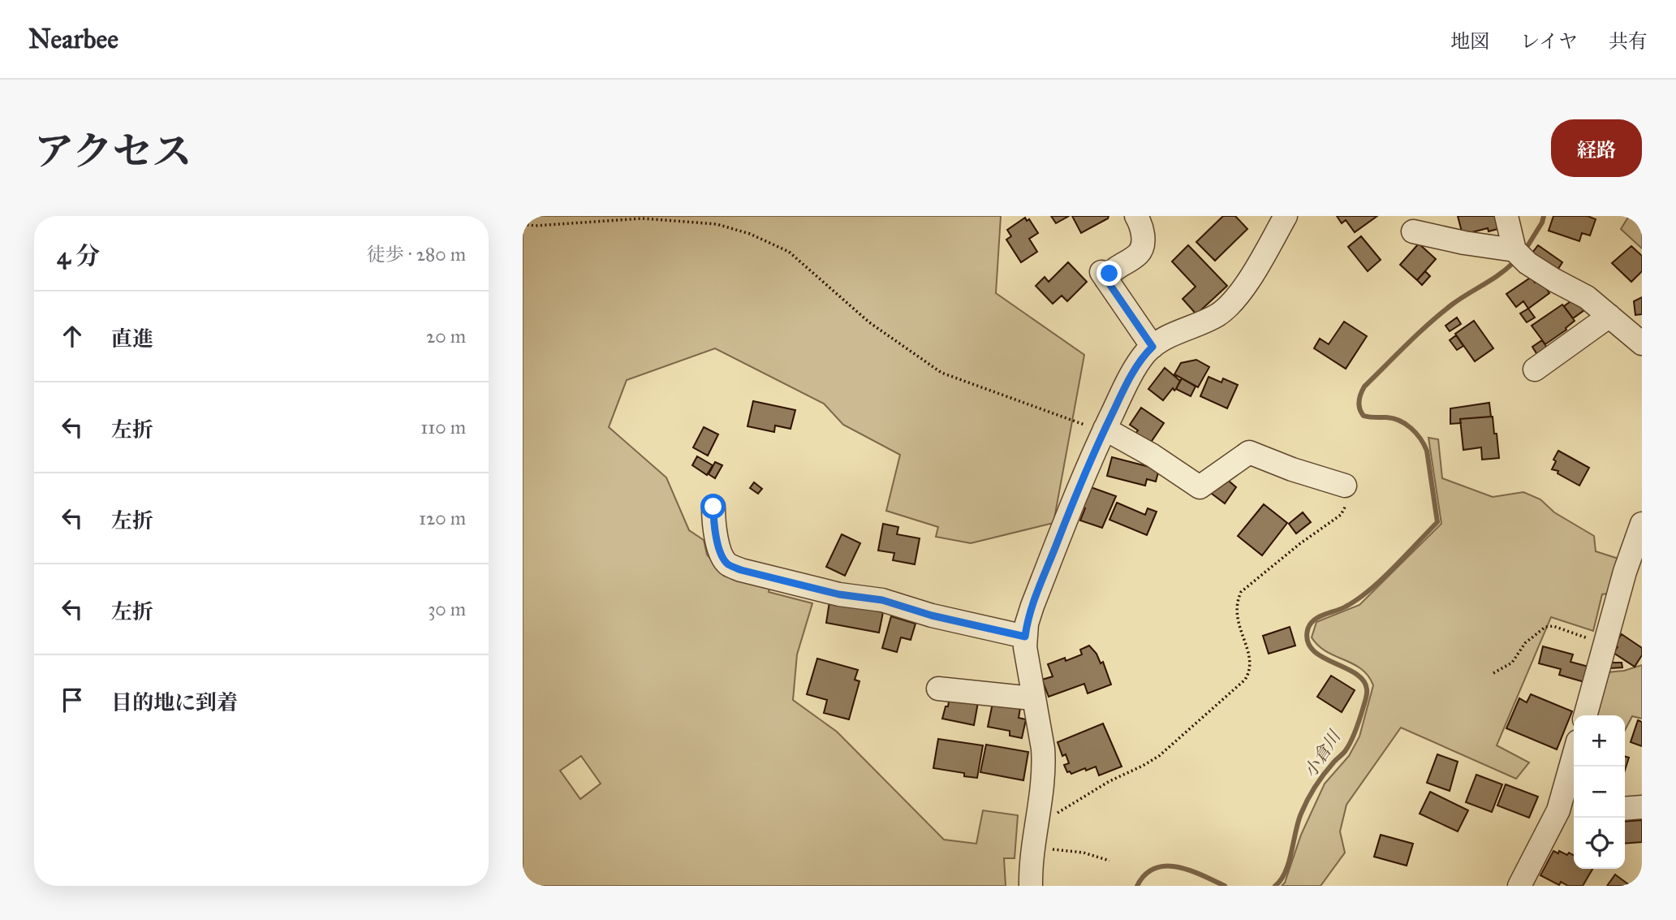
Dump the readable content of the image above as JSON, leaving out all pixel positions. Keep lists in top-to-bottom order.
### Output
{
  "water": ["小倉川"],
  "page": {
    "header": "Nearbee",
    "nav": ["地図", "レイヤ", "共有"],
    "title": "アクセス",
    "buttons": "経路",
    "heading": ["4 分", "徒歩 · 280 m"],
    "list": [
      ["直進", "20 m"],
      ["左折", "110 m"],
      ["左折", "120 m"],
      ["左折", "30 m"],
      "目的地に到着"
    ],
    "map_buttons": ["+", "−"]
  }
}
